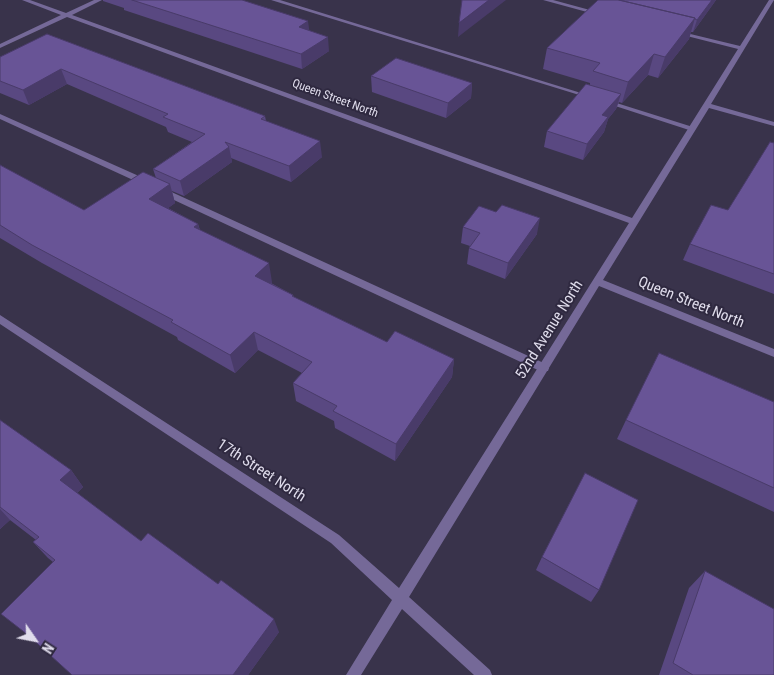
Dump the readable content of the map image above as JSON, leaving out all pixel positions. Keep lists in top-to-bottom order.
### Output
{
  "streets": {
    "street": ["Queen Street North", "52nd Avenue North", "17th Street North"]
  },
  "crossings": [
    ["Queen Street North", "52nd Avenue North"],
    ["52nd Avenue North", "17th Street North"]
  ],
  "north": "bottom right"
}
